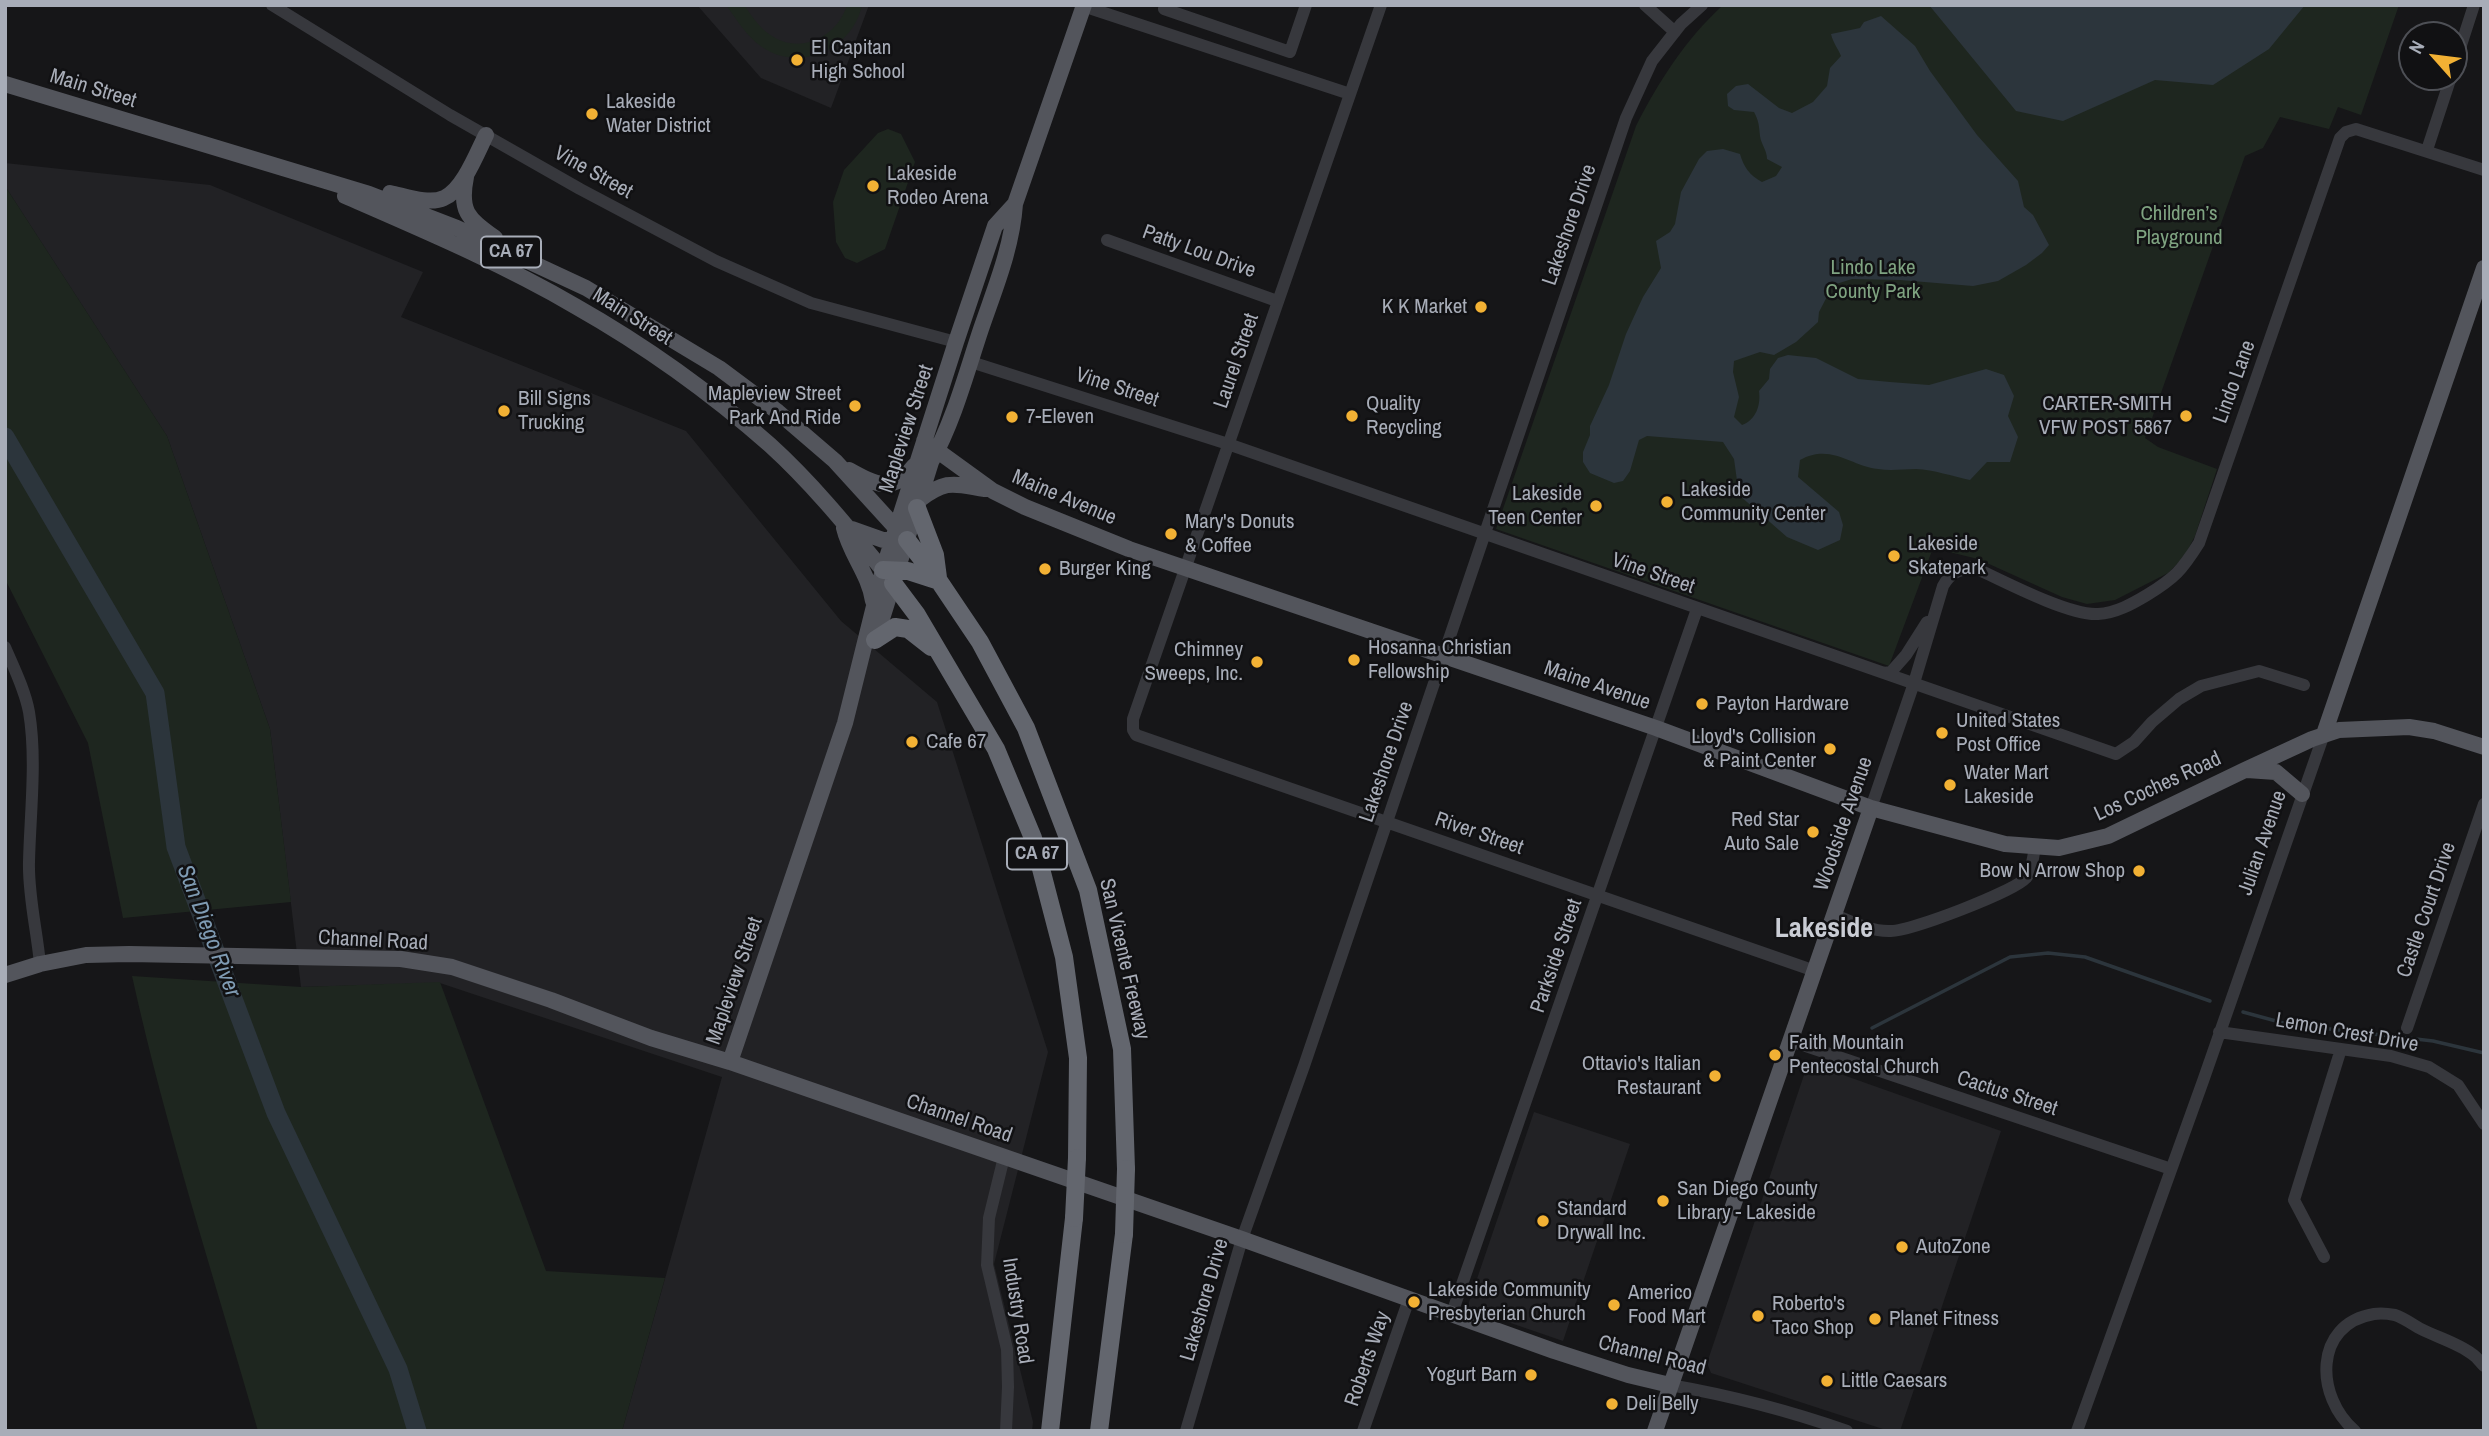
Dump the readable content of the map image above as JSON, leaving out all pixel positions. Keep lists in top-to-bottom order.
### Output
{
  "streets": {
    "highway": ["CA 67", "San Vicente Freeway"],
    "main road": [
      "Main Street",
      "Mapleview Street",
      "Maine Avenue",
      "Los Coches Road",
      "Woodside Avenue",
      "Julian Avenue",
      "Channel Road"
    ],
    "street": [
      "Vine Street",
      "Lakeshore Drive",
      "Patty Lou Drive",
      "Laurel Street",
      "Lindo Lane",
      "River Street",
      "Castle Court Drive",
      "Parkside Street",
      "Lemon Crest Drive",
      "Cactus Street",
      "Industry Road",
      "Roberts Way"
    ]
  },
  "crossings": [
    ["Main Street", "CA 67"],
    ["Main Street", "Mapleview Street"],
    ["Main Street", "San Vicente Freeway"],
    ["Vine Street", "Lakeshore Drive"],
    ["Vine Street", "Laurel Street"],
    ["Vine Street", "Mapleview Street"],
    ["Vine Street", "Woodside Avenue"],
    ["Vine Street", "Parkside Street"],
    ["Lakeshore Drive", "Maine Avenue"],
    ["Lakeshore Drive", "River Street"],
    ["Lakeshore Drive", "Channel Road"],
    ["CA 67", "Mapleview Street"],
    ["Patty Lou Drive", "Laurel Street"],
    ["Laurel Street", "Maine Avenue"],
    ["Laurel Street", "River Street"],
    ["Lindo Lane", "Woodside Avenue"],
    ["Mapleview Street", "Maine Avenue"],
    ["Mapleview Street", "Channel Road"],
    ["Mapleview Street", "San Vicente Freeway"],
    ["Maine Avenue", "Los Coches Road"],
    ["Maine Avenue", "Woodside Avenue"],
    ["Maine Avenue", "Parkside Street"],
    ["Los Coches Road", "Julian Avenue"],
    ["Woodside Avenue", "River Street"],
    ["Woodside Avenue", "Channel Road"],
    ["Woodside Avenue", "Cactus Street"],
    ["River Street", "Parkside Street"],
    ["Julian Avenue", "Lemon Crest Drive"],
    ["Julian Avenue", "Cactus Street"],
    ["Channel Road", "Parkside Street"],
    ["Channel Road", "Industry Road"],
    ["Channel Road", "Roberts Way"]
  ],
  "districts": ["Lakeside"],
  "water": ["San Diego River"],
  "parks": ["Children’s Playground", "Lindo Lake County Park"],
  "places": [
    "El Capitan High School",
    "Lakeside Water District",
    "Lakeside Rodeo Arena",
    "K K Market",
    "Mapleview Street Park And Ride",
    "Bill Signs Trucking",
    "Quality Recycling",
    "CARTER-SMITH VFW POST 5867",
    "7-Eleven",
    "Lakeside Community Center",
    "Lakeside Teen Center",
    "Mary's Donuts & Coffee",
    "Lakeside Skatepark",
    "Burger King",
    "Hosanna Christian Fellowship",
    "Chimney Sweeps, Inc.",
    "Payton Hardware",
    "United States Post Office",
    "Cafe 67",
    "Lloyd's Collision & Paint Center",
    "Water Mart Lakeside",
    "Red Star Auto Sale",
    "Bow N Arrow Shop",
    "Faith Mountain Pentecostal Church",
    "Ottavio's Italian Restaurant",
    "San Diego County Library - Lakeside",
    "Standard Drywall Inc.",
    "AutoZone",
    "Lakeside Community Presbyterian Church",
    "Americo Food Mart",
    "Roberto's Taco Shop",
    "Planet Fitness",
    "Yogurt Barn",
    "Little Caesars",
    "Deli Belly"
  ],
  "north": "top left"
}
